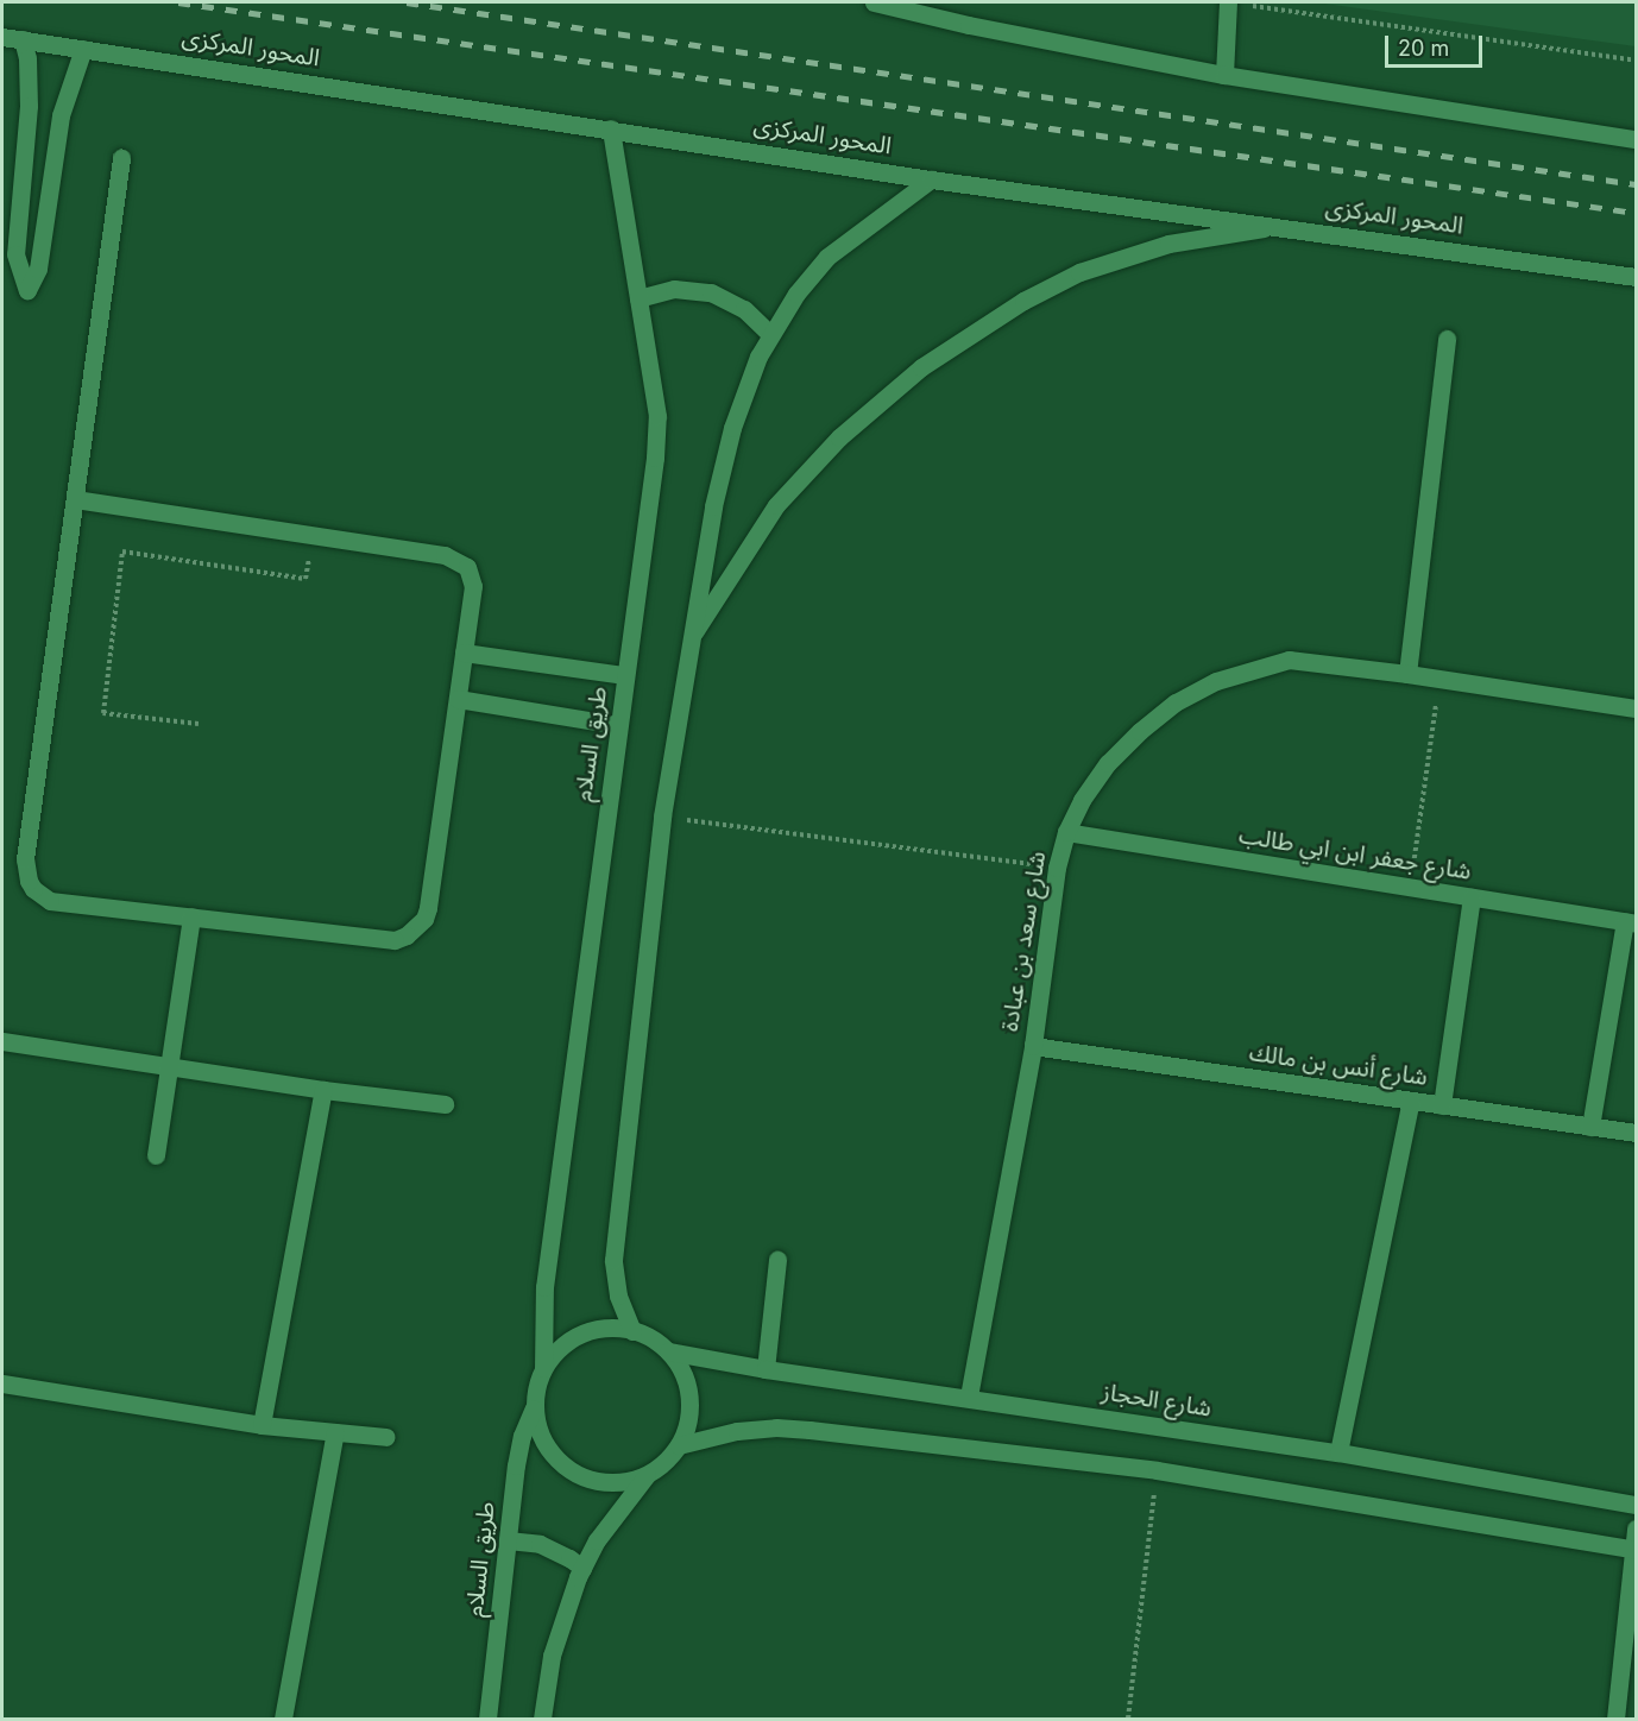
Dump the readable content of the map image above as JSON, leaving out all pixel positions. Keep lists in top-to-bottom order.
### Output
{
  "streets": {
    "street": [
      "المحور المركزى",
      "طريق السلام",
      "شارع جعفر ابن ابي طالب",
      "شارع سعد بن عبادة",
      "شارع أنس بن مالك",
      "شارع الحجاز"
    ]
  },
  "crossings": [
    ["المحور المركزى", "طريق السلام"],
    ["طريق السلام", "شارع الحجاز"],
    ["شارع جعفر ابن ابي طالب", "شارع سعد بن عبادة"],
    ["شارع سعد بن عبادة", "شارع أنس بن مالك"],
    ["شارع سعد بن عبادة", "شارع الحجاز"]
  ],
  "scale_bar": "20 m"
}
